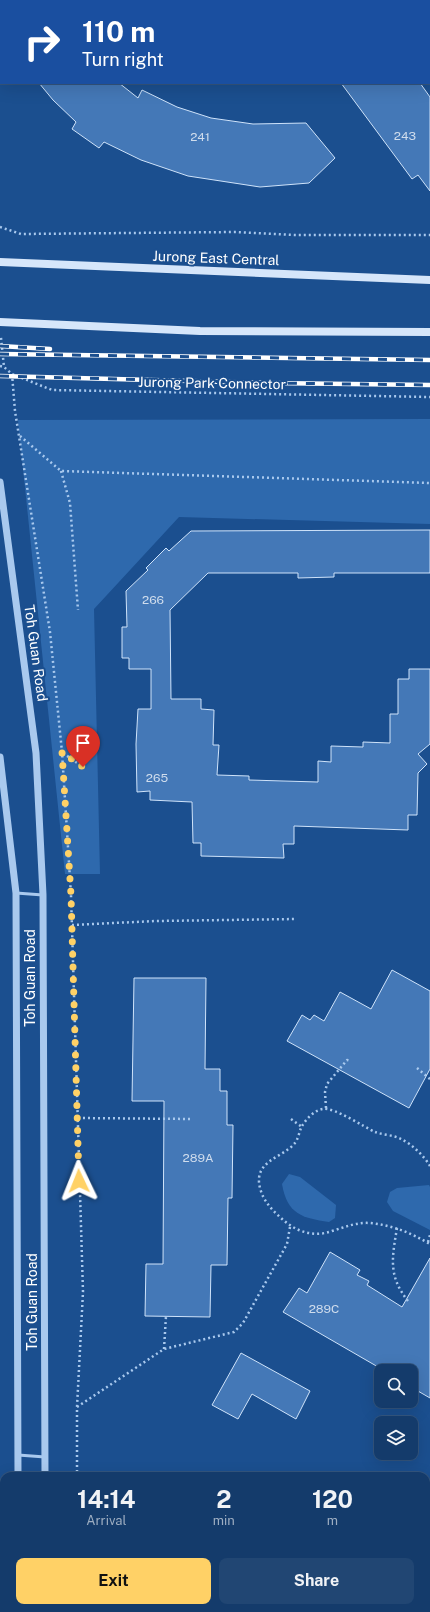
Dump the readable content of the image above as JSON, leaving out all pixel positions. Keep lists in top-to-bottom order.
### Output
{
  "streets": {
    "main road": ["Jurong East Central"],
    "street": ["Toh Guan Road"],
    "path": ["Jurong Park Connector"]
  },
  "house_numbers": [
    "243",
    "241",
    "266",
    "265",
    "289A",
    "289C"
  ],
  "page": {
    "turn": ["110 m", "Turn right"],
    "eta": [
      "14:14",
      "Arrival",
      "2",
      "min",
      "120",
      "m"
    ],
    "buttons": ["Exit", "Share"]
  }
}
